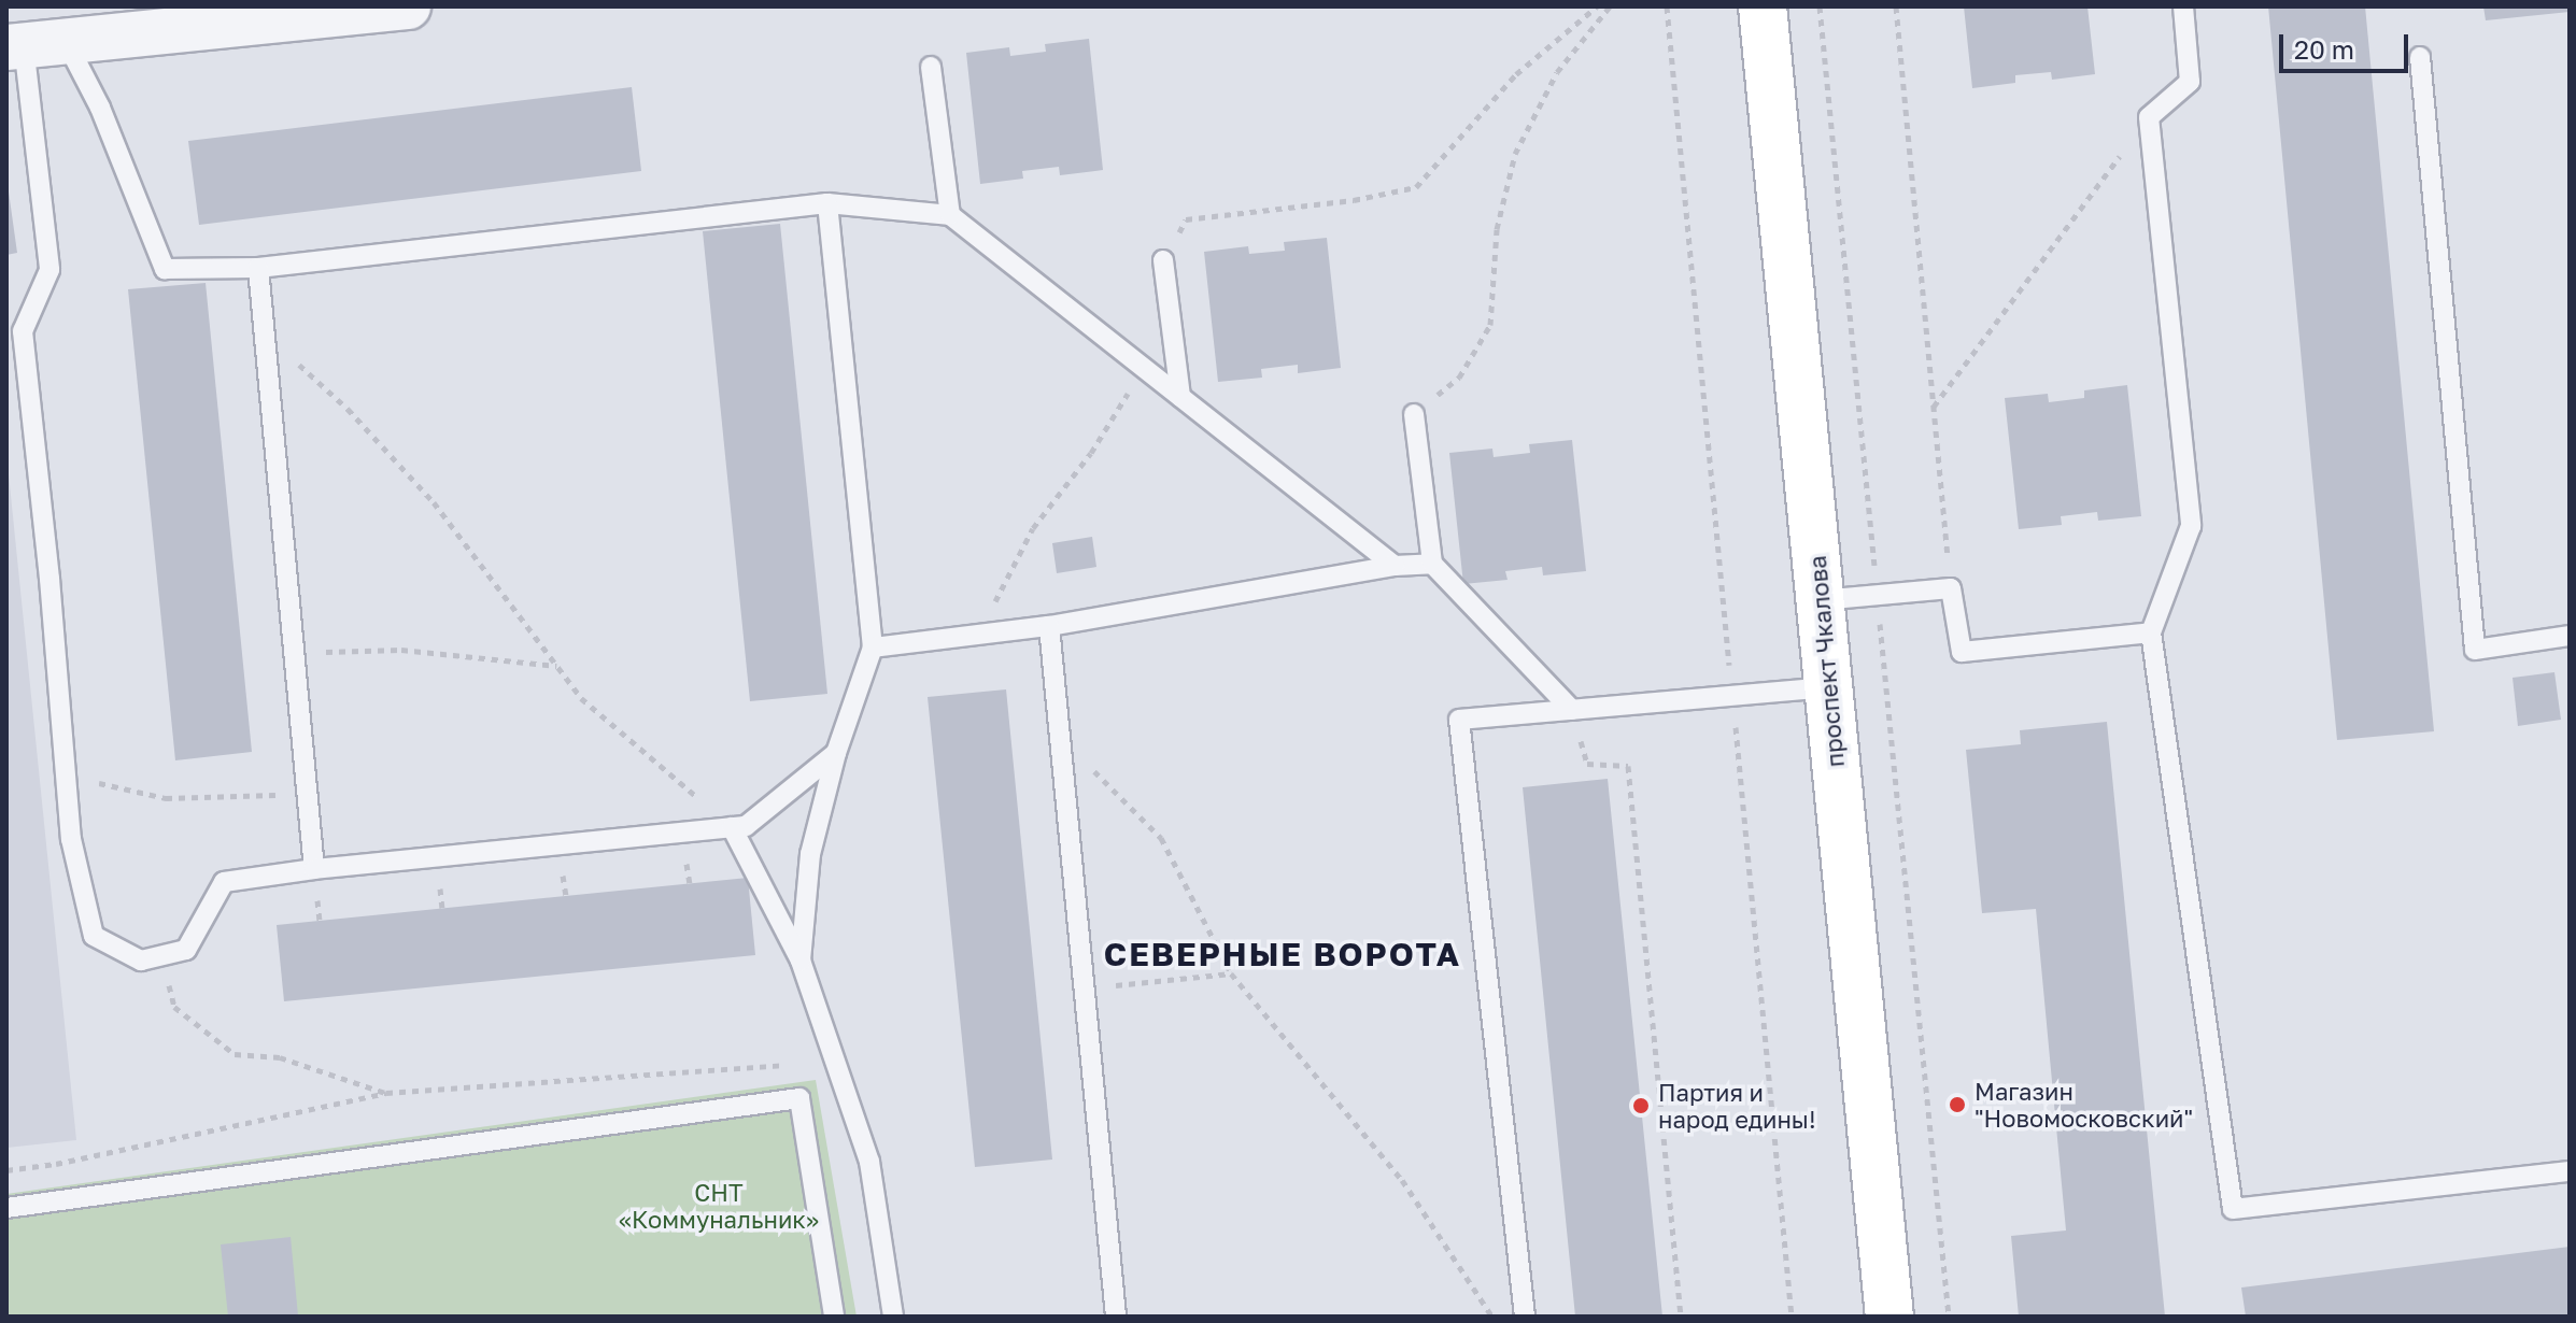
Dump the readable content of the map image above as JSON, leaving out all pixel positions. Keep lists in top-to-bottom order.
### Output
{
  "streets": {
    "main road": ["проспект Чкалова"]
  },
  "districts": ["СЕВЕРНЫЕ ВОРОТА"],
  "parks": ["СНТ «Коммунальник»"],
  "places": ["Магазин \"Новомосковский\"", "Партия и народ едины!"],
  "scale_bar": "20 m"
}
